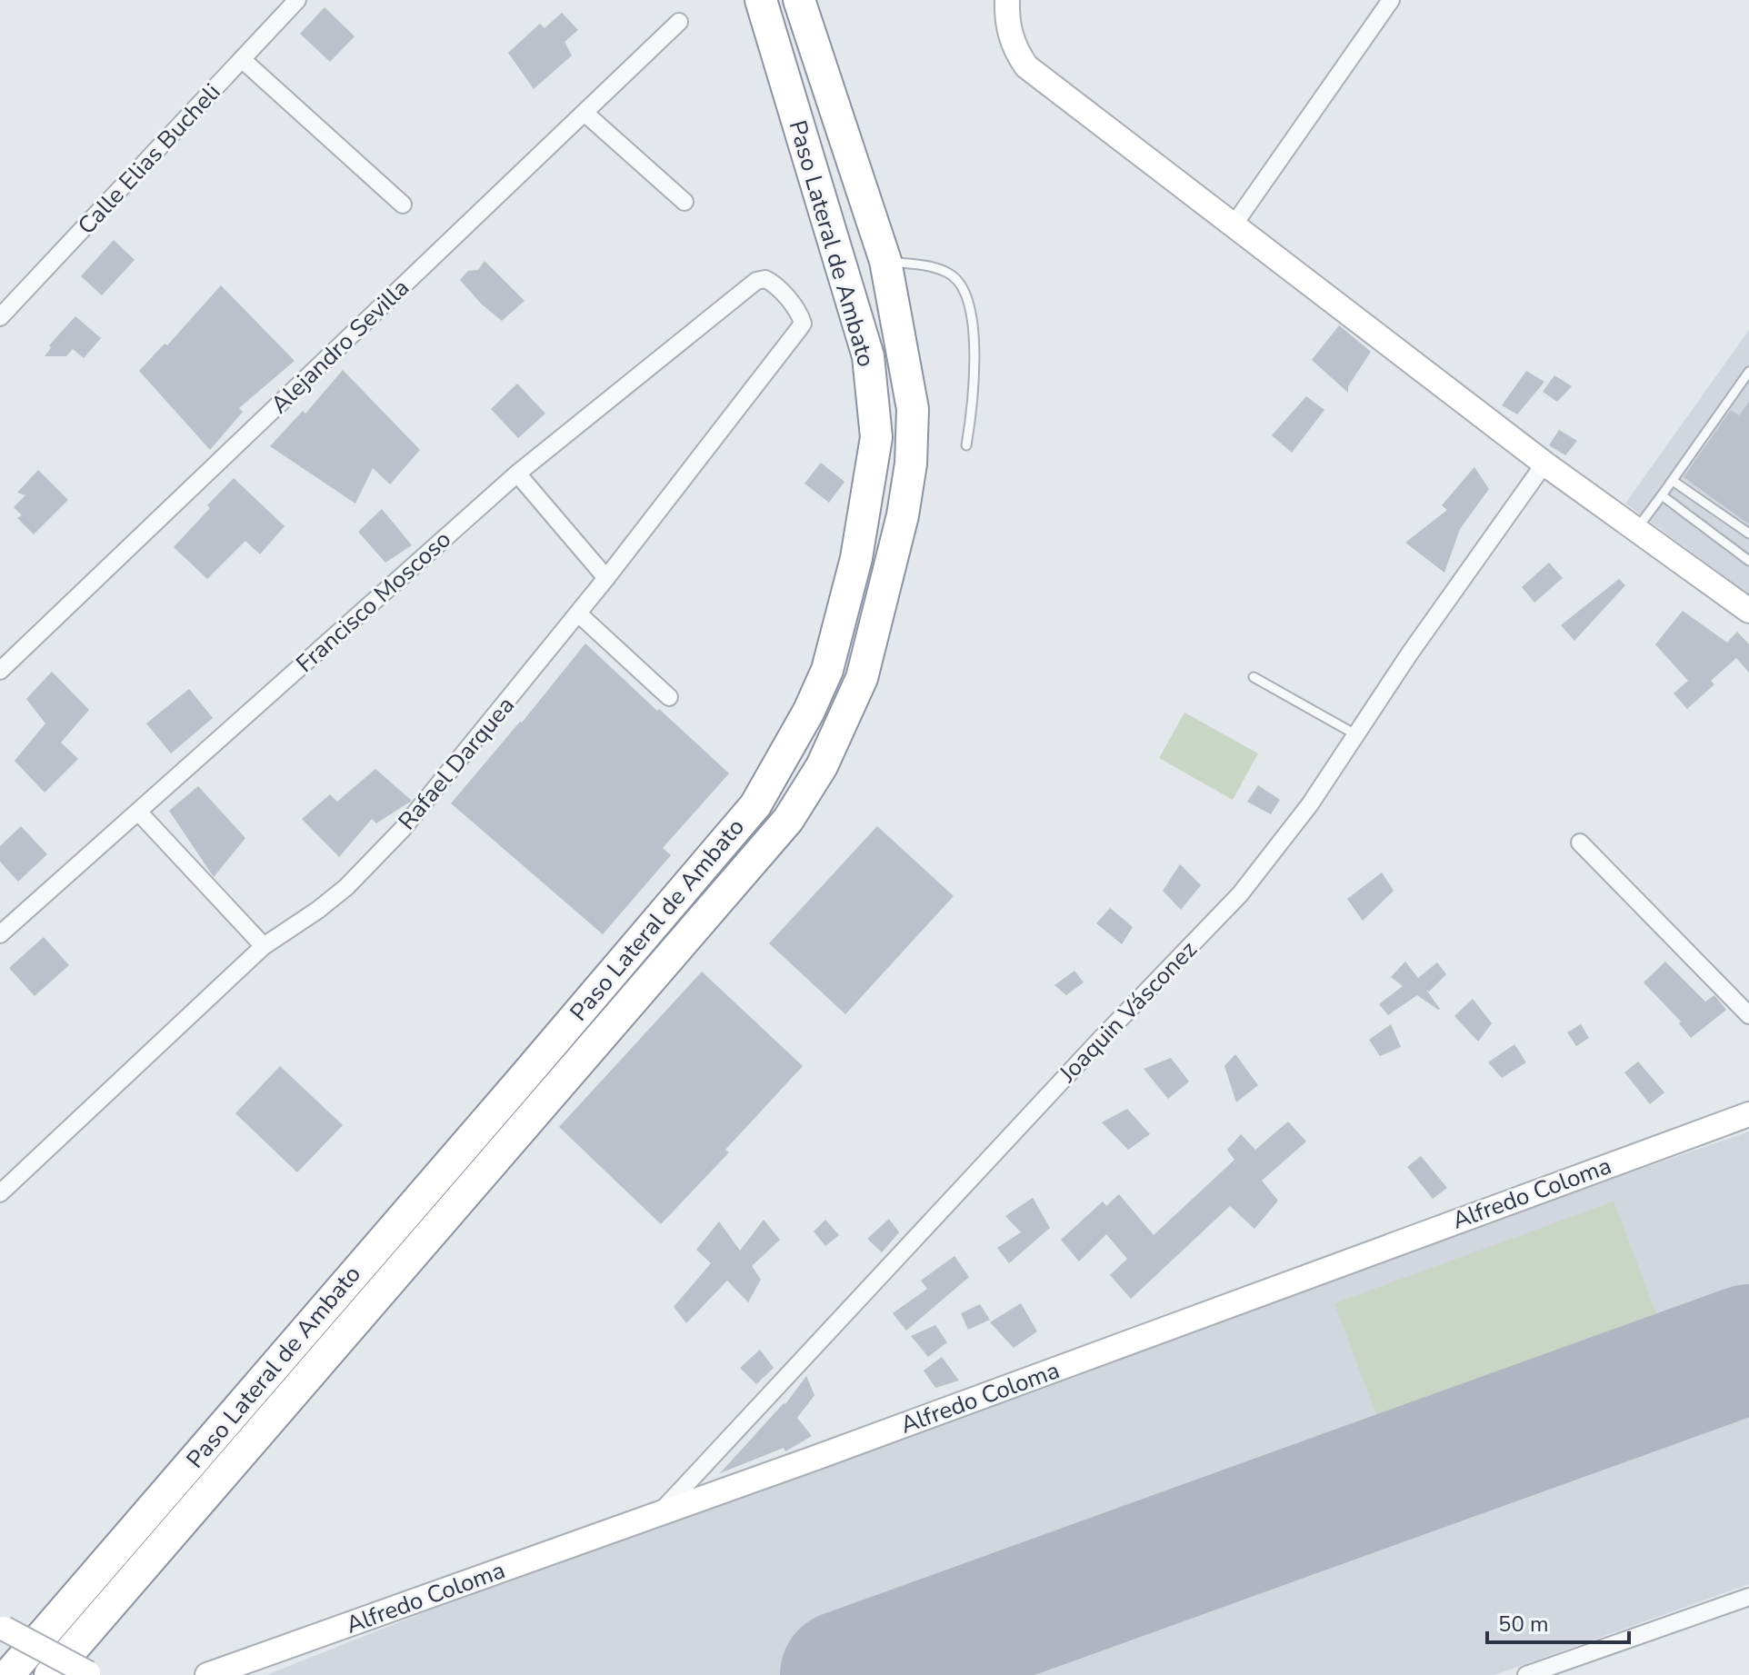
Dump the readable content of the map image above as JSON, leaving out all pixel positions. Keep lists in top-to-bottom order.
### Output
{
  "streets": {
    "highway": ["Paso Lateral de Ambato"],
    "street": [
      "Calle Elias Bucheli",
      "Alejandro Sevilla",
      "Francisco Moscoso",
      "Rafael Darquea",
      "Joaquin Vásconez",
      "Alfredo Coloma"
    ]
  },
  "crossings": [
    ["Francisco Moscoso", "Rafael Darquea"],
    ["Joaquin Vásconez", "Alfredo Coloma"]
  ],
  "scale_bar": "50 m"
}
